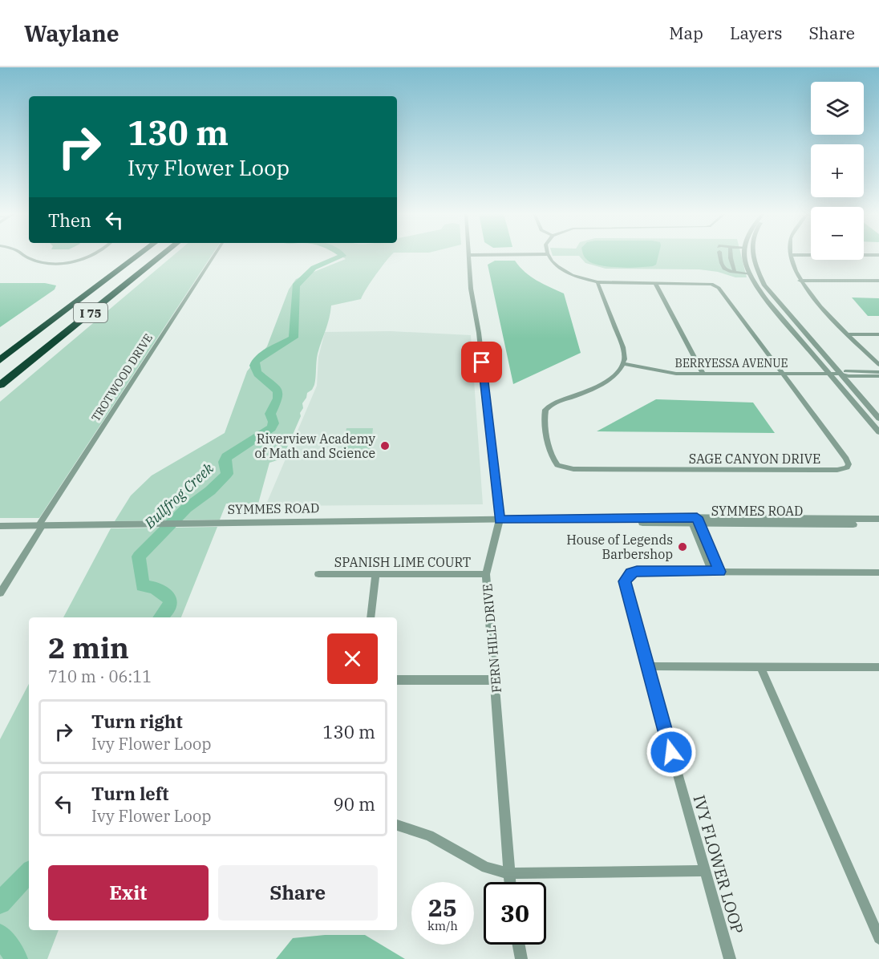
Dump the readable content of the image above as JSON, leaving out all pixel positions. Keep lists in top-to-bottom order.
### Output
{
  "streets": {
    "highway": ["I 75"],
    "street": [
      "BERRYESSA AVENUE",
      "TROTWOOD DRIVE",
      "SAGE CANYON DRIVE",
      "SYMMES ROAD",
      "SPANISH LIME COURT",
      "FERN HILL DRIVE",
      "IVY FLOWER LOOP"
    ]
  },
  "crossings": [
    ["BERRYESSA AVENUE", "SAGE CANYON DRIVE"],
    ["TROTWOOD DRIVE", "SYMMES ROAD"],
    ["SYMMES ROAD", "FERN HILL DRIVE"],
    ["SPANISH LIME COURT", "FERN HILL DRIVE"]
  ],
  "water": ["Bullfrog Creek"],
  "places": ["Riverview Academy of Math and Science", "House of Legends Barbershop"],
  "page": {
    "header": "Waylane",
    "nav": ["Map", "Layers", "Share"],
    "map_buttons": ["+", "−"],
    "turn": ["130 m", "Ivy Flower Loop"],
    "then": "Then",
    "heading": ["2 min", "710 m · 06:11"],
    "list": [
      {
        "name": "Turn right",
        "note": "Ivy Flower Loop",
        "value": "130 m"
      },
      {
        "name": "Turn left",
        "note": "Ivy Flower Loop",
        "value": "90 m"
      }
    ],
    "buttons": ["Exit", "Share"],
    "speed": "25 km/h",
    "limit": "30"
  }
}
